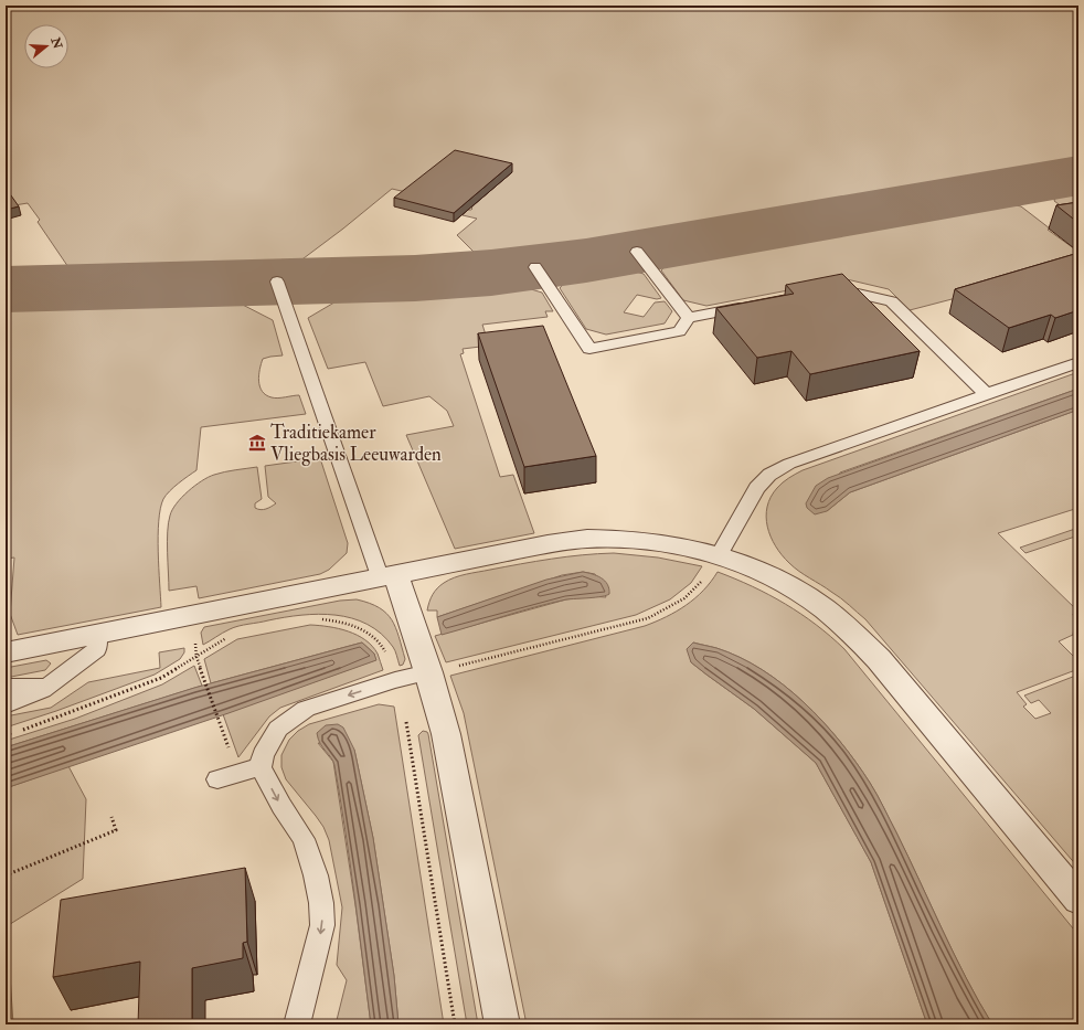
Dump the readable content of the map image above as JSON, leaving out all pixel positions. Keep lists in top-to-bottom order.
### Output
{
  "places": {
    "museum": ["Traditiekamer Vliegbasis Leeuwarden"]
  },
  "north": "right"
}
